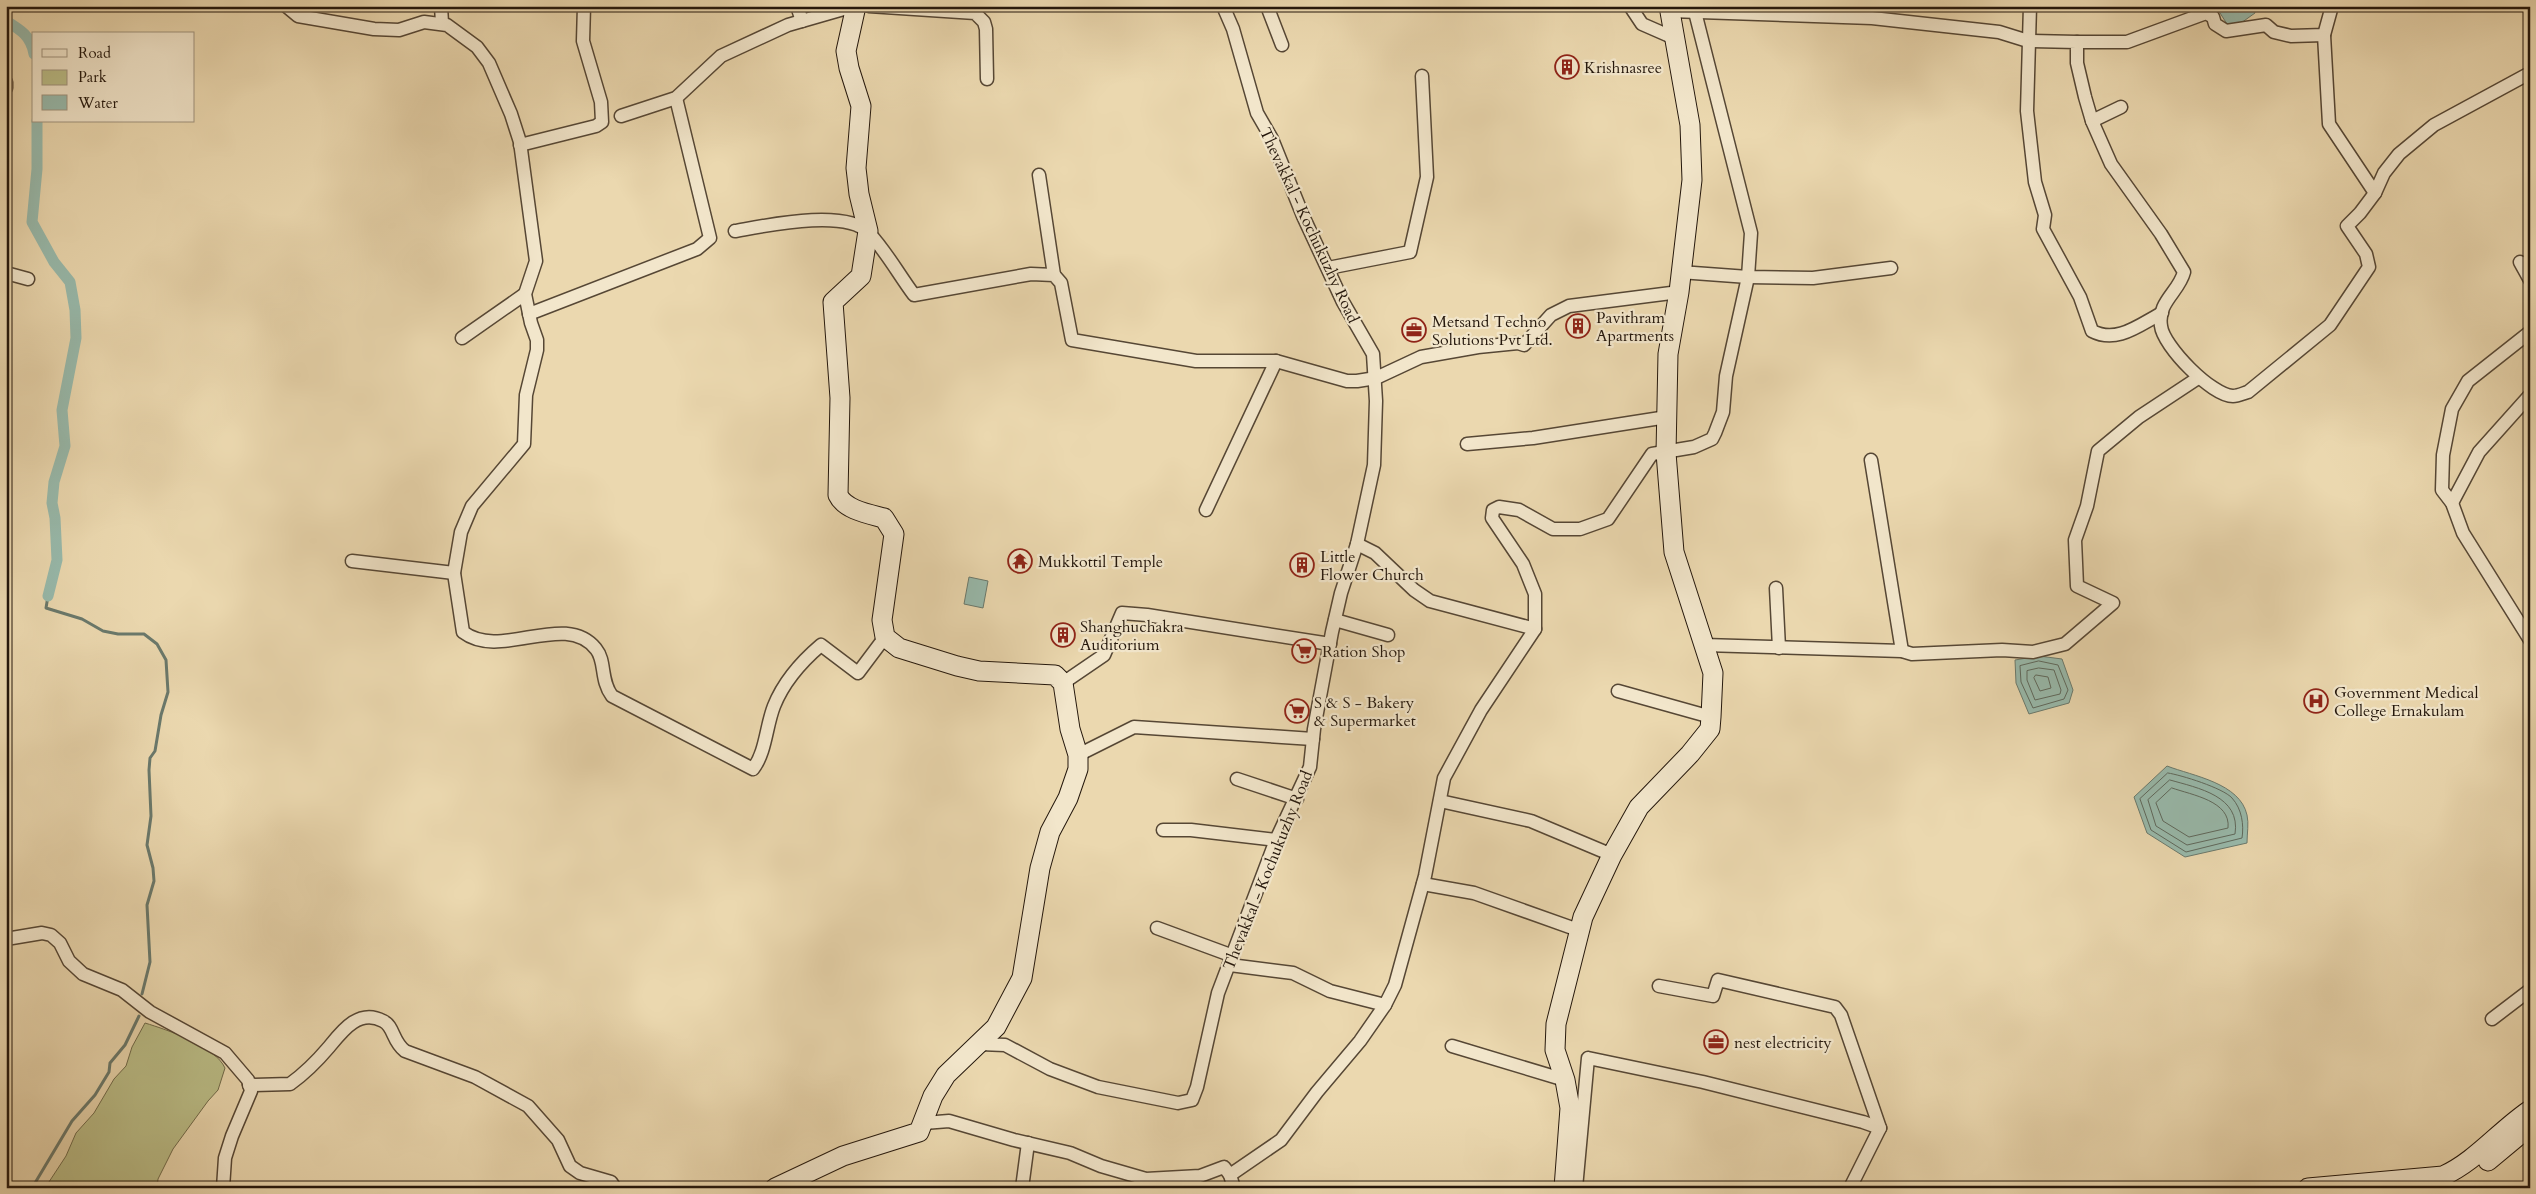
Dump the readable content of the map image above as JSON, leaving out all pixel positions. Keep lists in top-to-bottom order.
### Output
{
  "streets": {
    "street": ["Thevakkal - Kochukuzhy Road"]
  },
  "places": {
    "building": [
      "Krishnasree",
      "Pavithram Apartments",
      "Little Flower Church",
      "Shanghuchakra Auditorium"
    ],
    "office": ["Metsand Techno Solutions Pvt Ltd.", "nest electricity"],
    "temple": ["Mukkottil Temple"],
    "supermarket": ["Ration Shop", "S & S - Bakery & Supermarket"],
    "hospital": ["Government Medical College Ernakulam"]
  },
  "legend": ["Road", "Park", "Water"]
}
